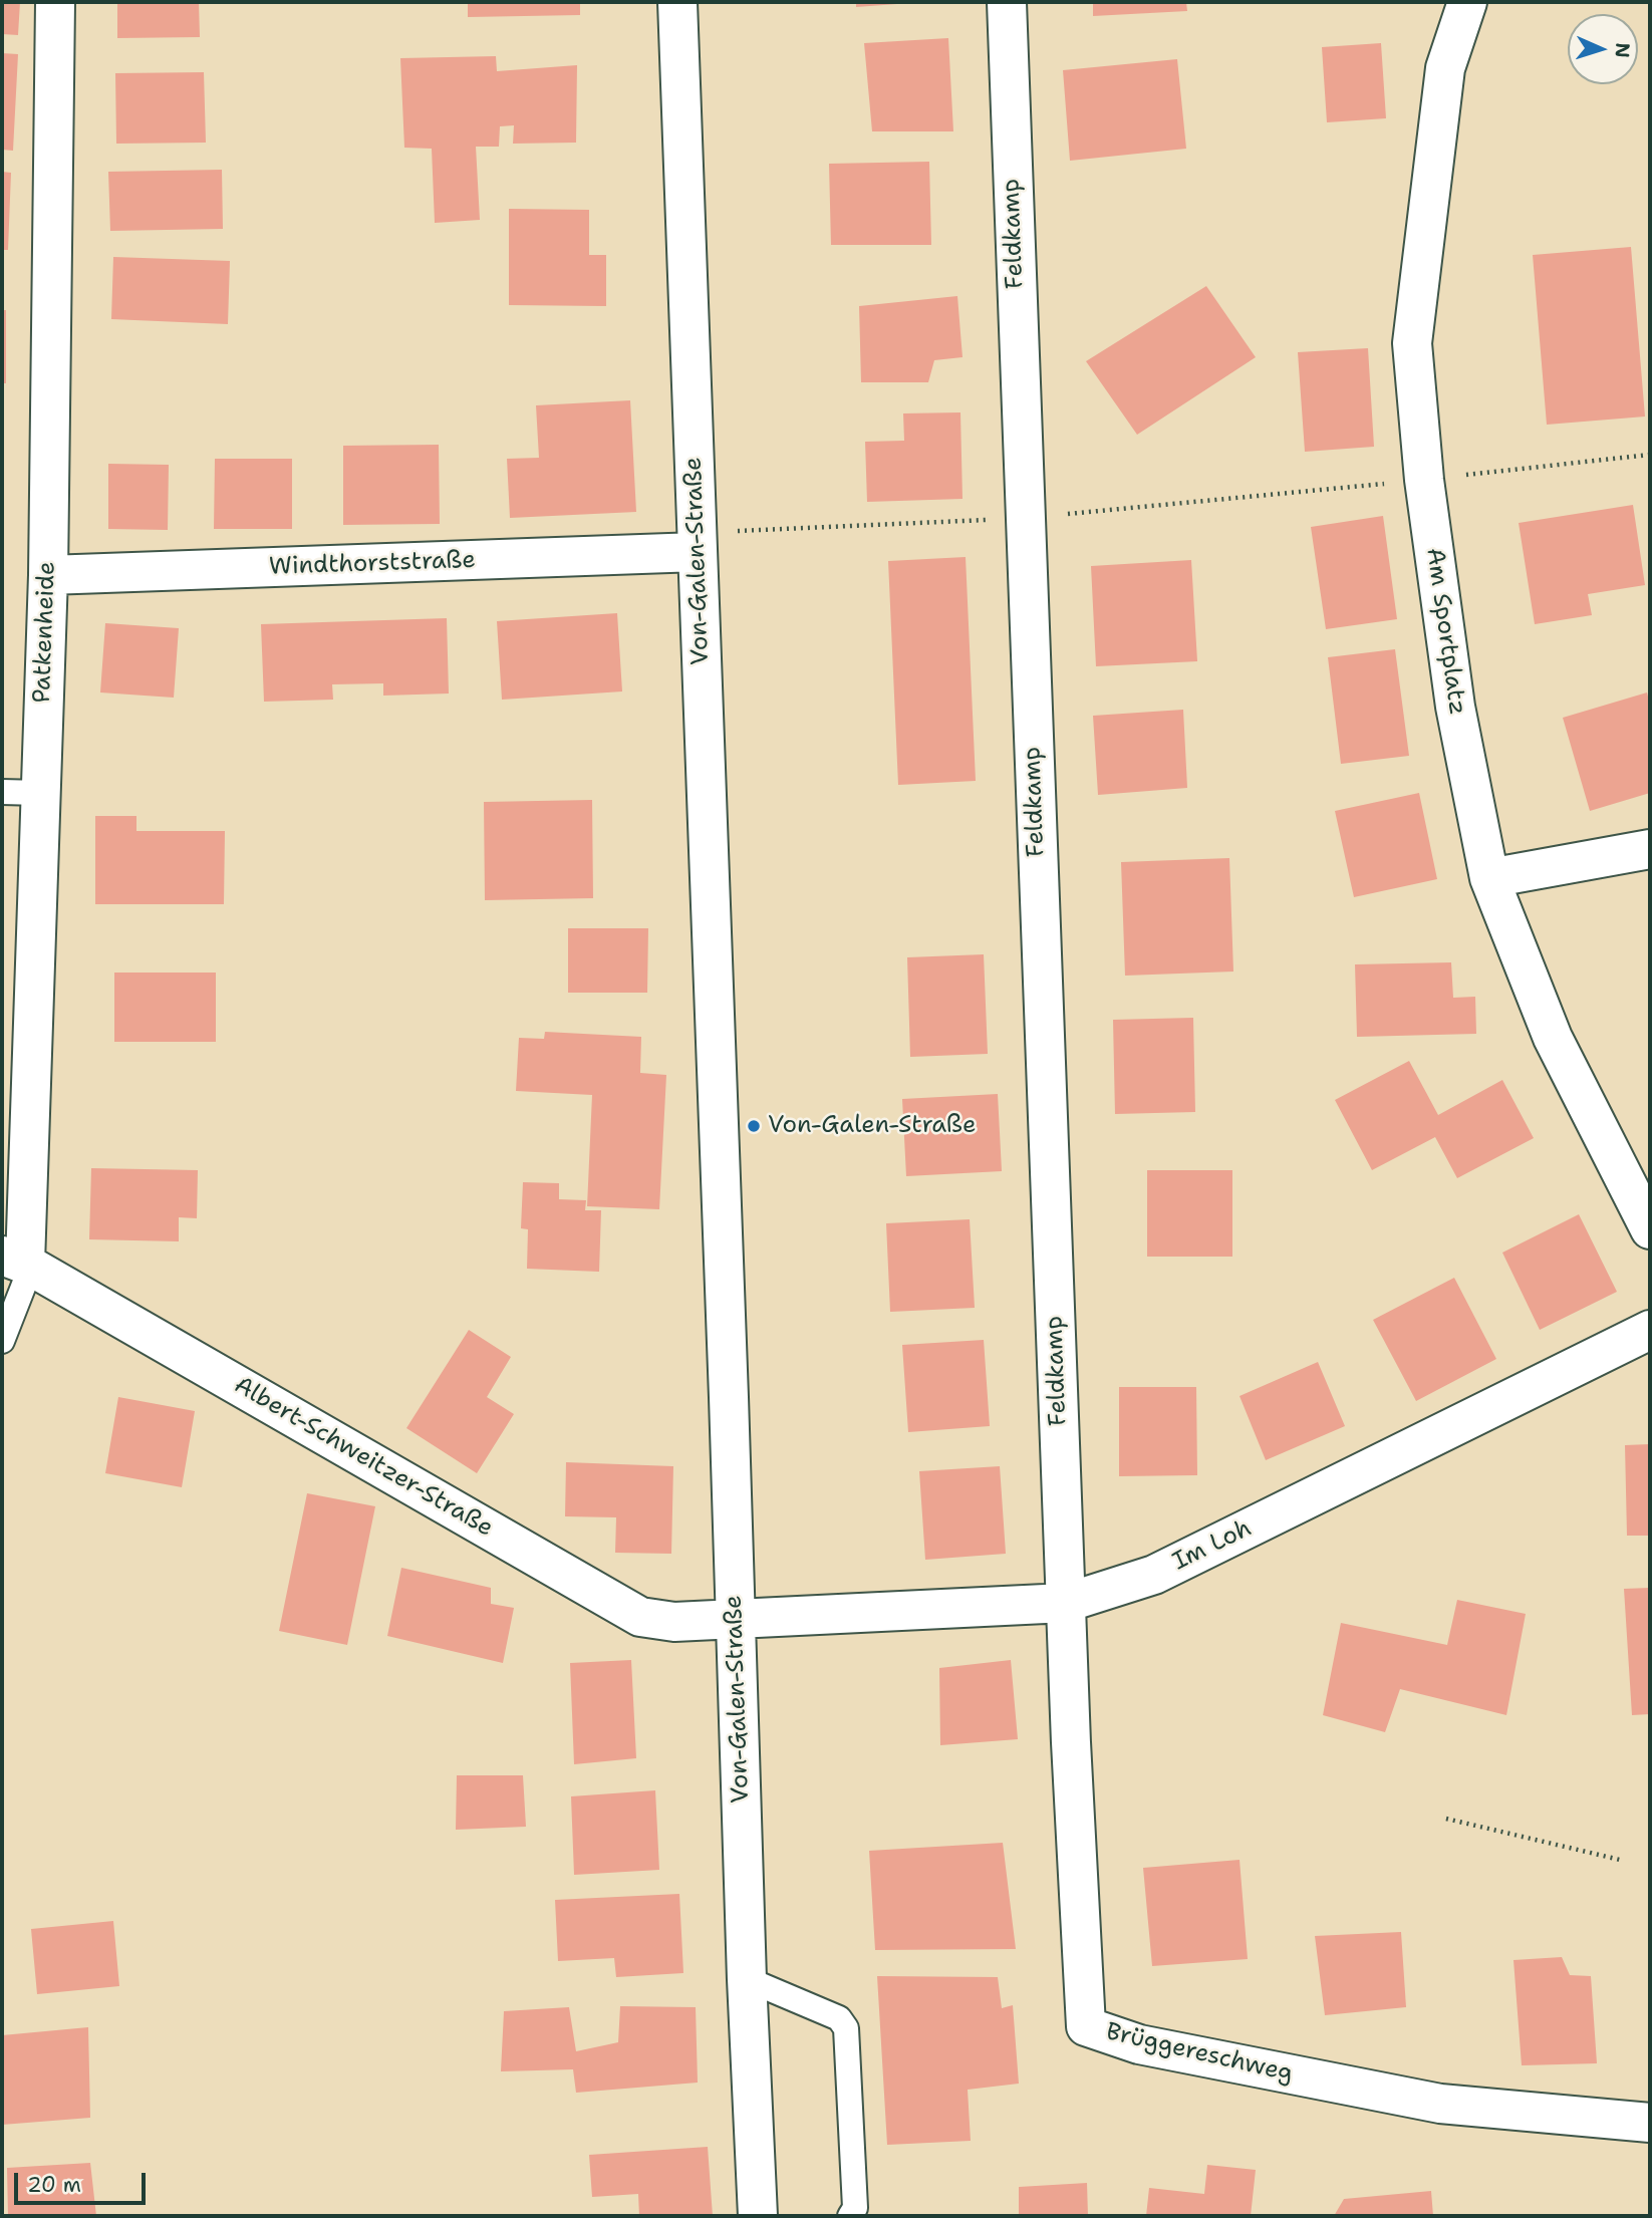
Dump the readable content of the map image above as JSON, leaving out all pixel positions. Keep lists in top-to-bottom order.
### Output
{
  "streets": {
    "street": [
      "Feldkamp",
      "Von-Galen-Straße",
      "Windthorststraße",
      "Am Sportplatz",
      "Patkenheide",
      "Albert-Schweitzer-Straße",
      "Im Loh",
      "Brüggereschweg"
    ]
  },
  "crossings": [
    ["Feldkamp", "Im Loh"],
    ["Feldkamp", "Brüggereschweg"],
    ["Von-Galen-Straße", "Windthorststraße"],
    ["Von-Galen-Straße", "Albert-Schweitzer-Straße"],
    ["Von-Galen-Straße", "Im Loh"],
    ["Windthorststraße", "Patkenheide"],
    ["Patkenheide", "Albert-Schweitzer-Straße"],
    ["Albert-Schweitzer-Straße", "Im Loh"],
    ["Im Loh", "Brüggereschweg"]
  ],
  "places": ["Von-Galen-Straße"],
  "scale_bar": "20 m",
  "north": "right"
}
